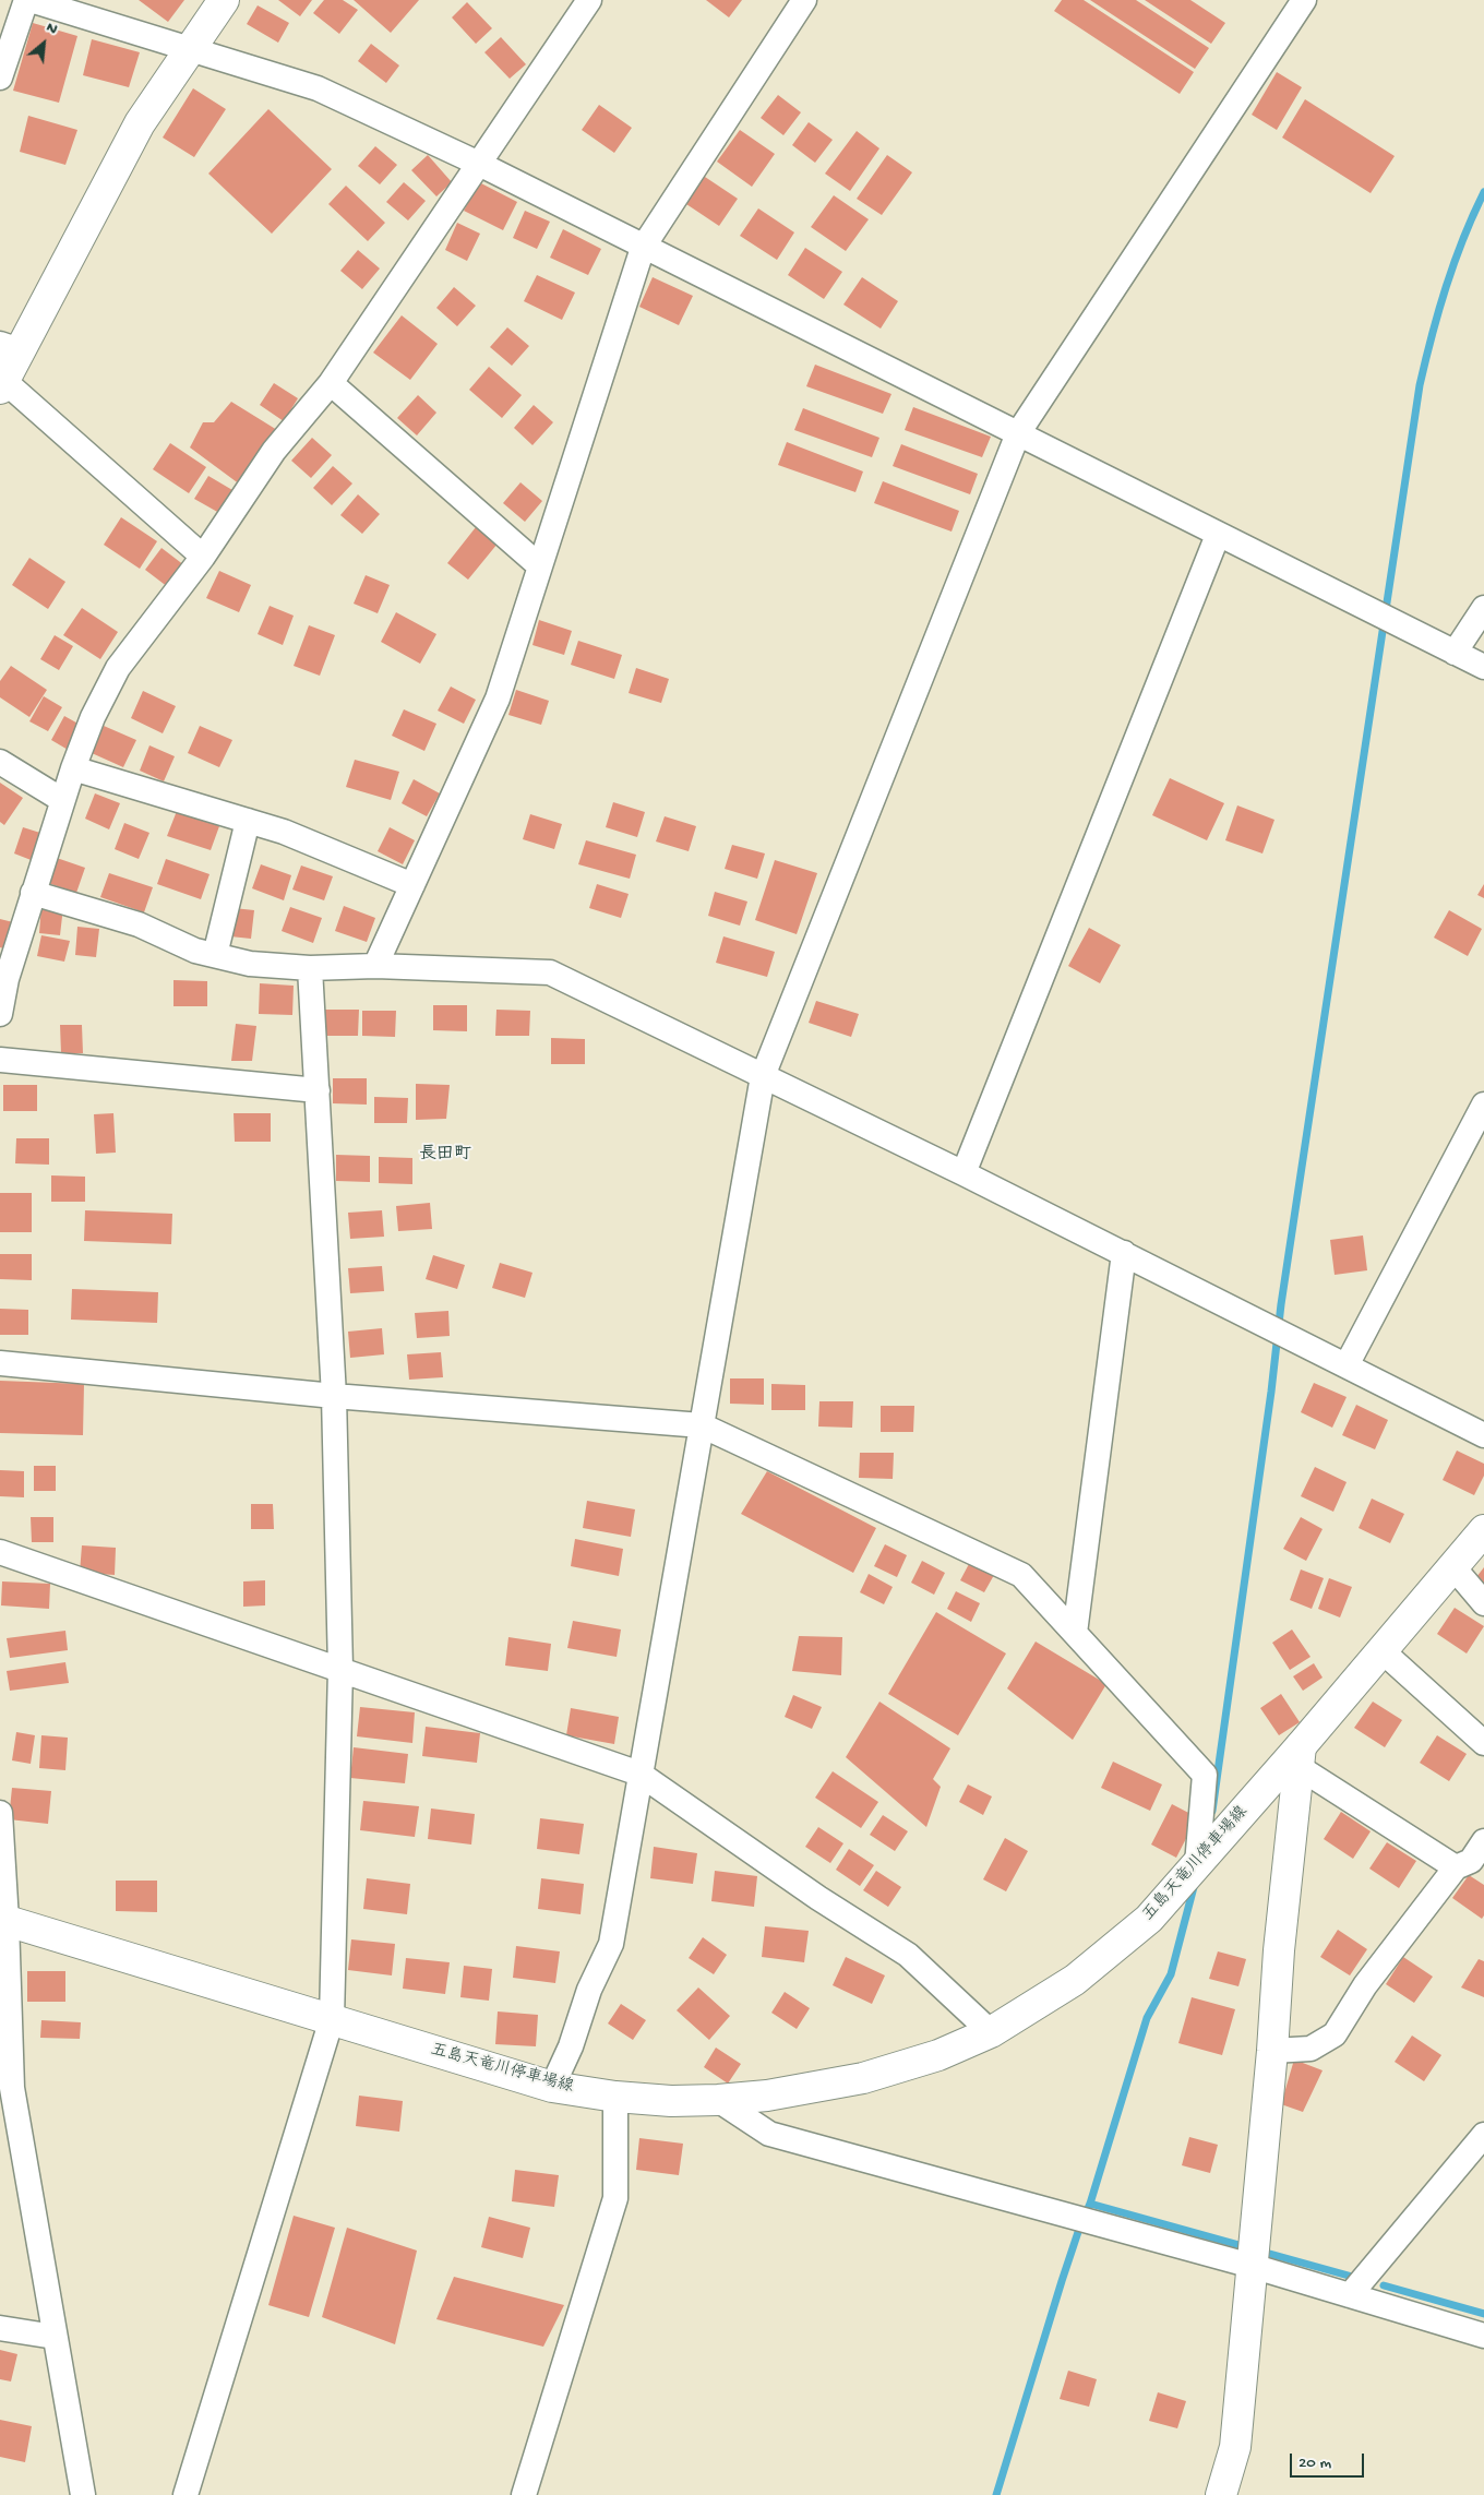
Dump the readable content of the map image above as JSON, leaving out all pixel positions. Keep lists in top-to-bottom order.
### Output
{
  "streets": {
    "main road": ["五島天竜川停車場線"]
  },
  "districts": ["長田町"],
  "scale_bar": "20 m",
  "north": "top right"
}
